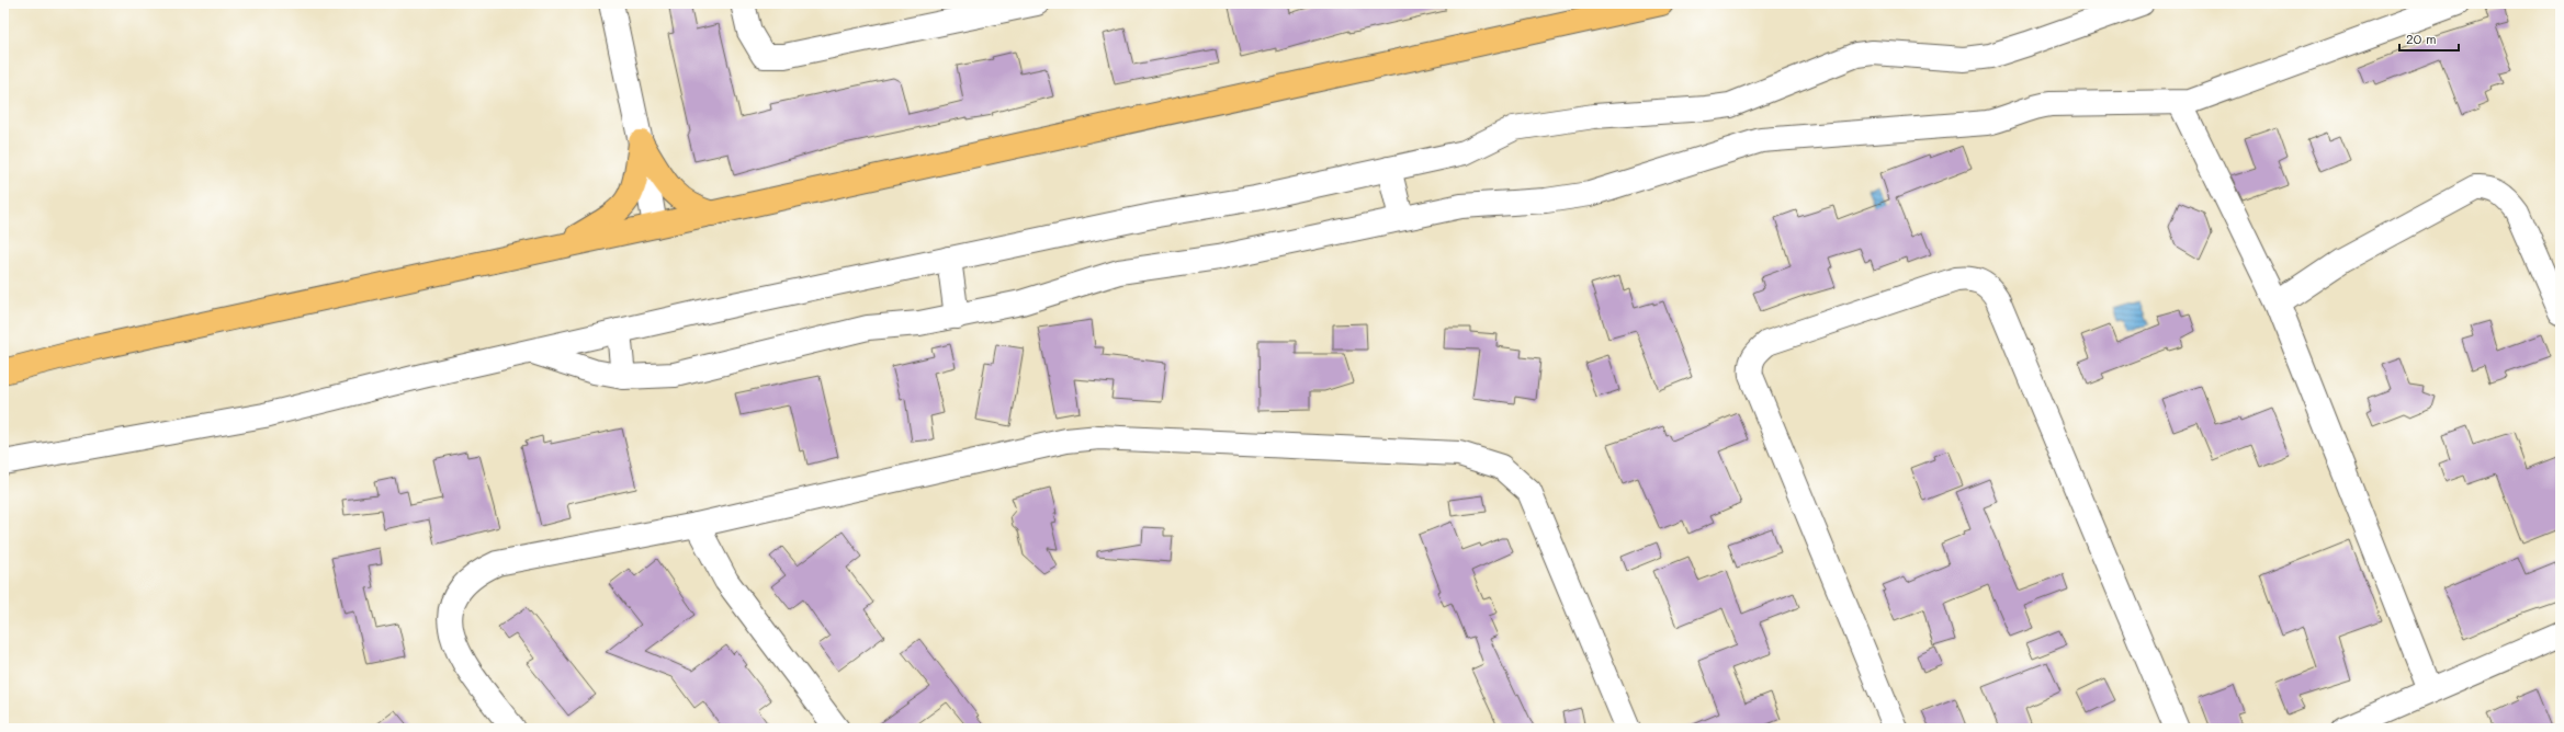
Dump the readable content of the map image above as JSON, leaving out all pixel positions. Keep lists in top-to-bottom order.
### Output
{
  "scale_bar": "20 m"
}
